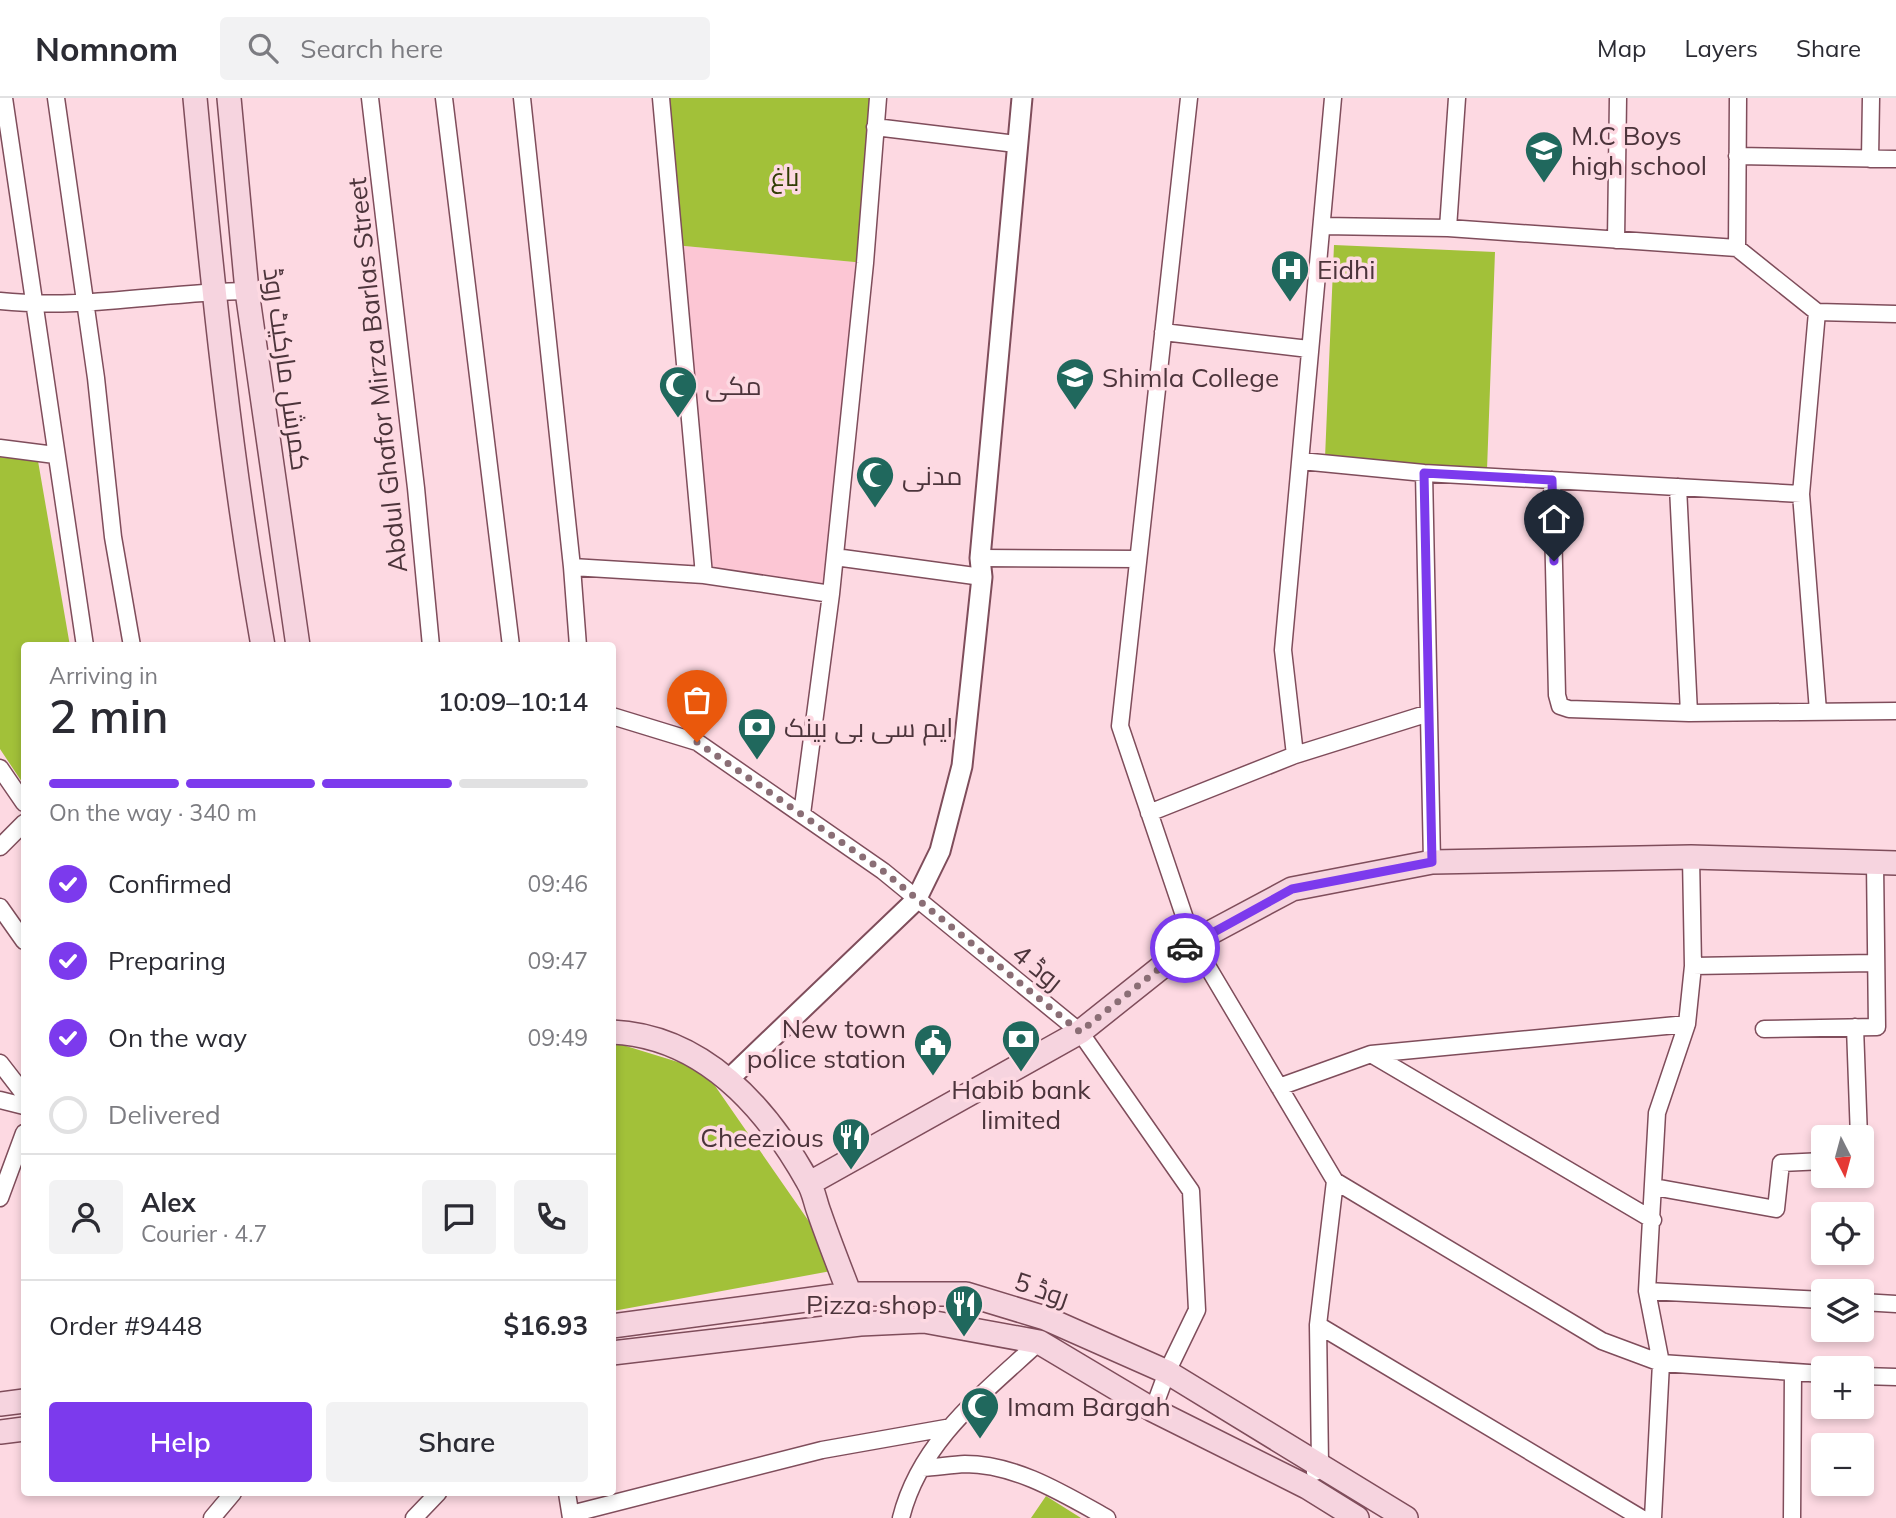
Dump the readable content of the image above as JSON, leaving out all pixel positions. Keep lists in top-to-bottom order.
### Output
{
  "streets": {
    "main road": ["کمرشل مارکیٹ روڈ", "روڈ 5"],
    "street": ["Abdul Ghafor Mirza Barlas Street", "روڈ 4"]
  },
  "crossings": [
    ["روڈ 4", "روڈ 5"]
  ],
  "parks": ["باغ"],
  "places": {
    "school or university": ["M.C Boys high school", "Shimla College"],
    "hospital": ["Eidhi"],
    "mosque": ["مکی", "مدنی", "Imam Bargah"],
    "bank": ["ایم سی بی بینک", "Habib bank limited"],
    "public building": ["New town police station"],
    "restaurant": ["Cheezious", "Pizza shop"]
  },
  "north": "bottom",
  "page": {
    "header": "Nomnom",
    "search": "Search here",
    "nav": ["Map", "Layers", "Share"],
    "heading": ["2 min", "Arriving in", "10:09–10:14"],
    "panel": [
      "Alex",
      "Courier · 4.7",
      "Order #9448",
      "$16.93"
    ],
    "bar": "On the way · 340 m",
    "list": [
      ["Confirmed", "09:46"],
      ["Preparing", "09:47"],
      ["On the way", "09:49"],
      "Delivered"
    ],
    "map_buttons": ["+", "−"],
    "buttons": ["Help", "Share"]
  }
}
